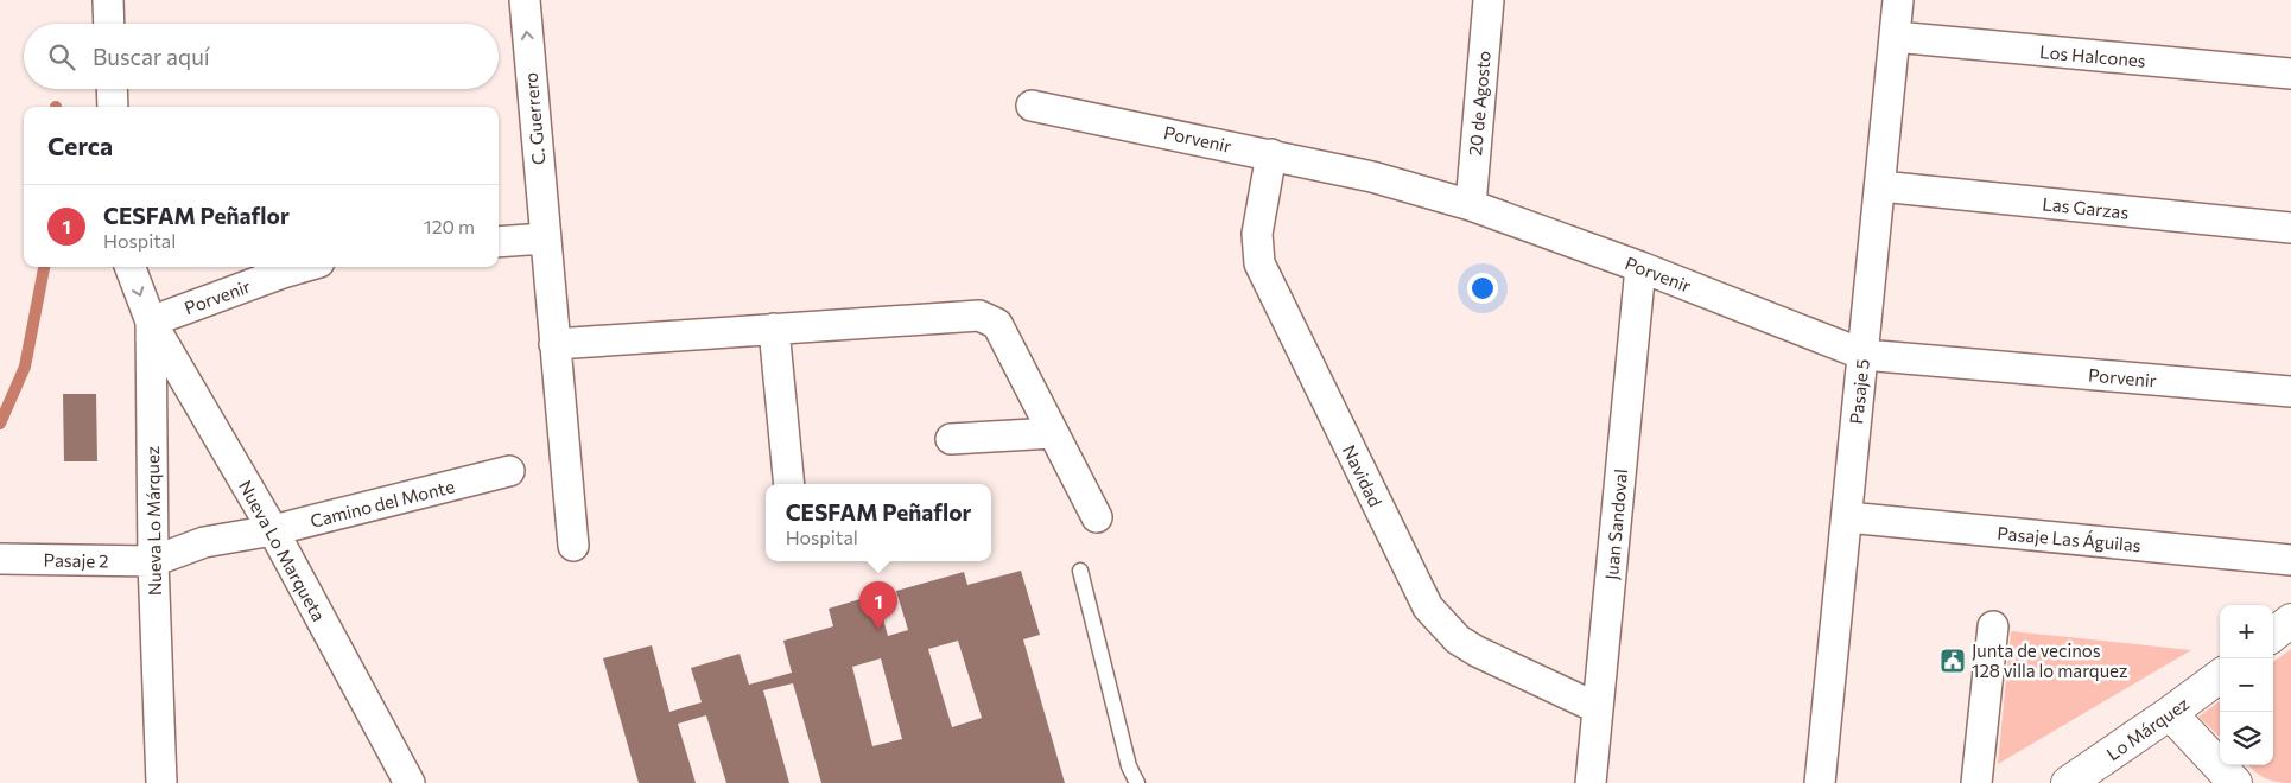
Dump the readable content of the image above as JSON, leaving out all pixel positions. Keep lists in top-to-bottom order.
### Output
{
  "streets": {
    "street": [
      "Los Halcones",
      "20 de Agosto",
      "C. Guerrero",
      "Porvenir",
      "Las Garzas",
      "Pasaje 5",
      "Navidad",
      "Camino del Monte",
      "Nueva Lo Márquez",
      "Juan Sandoval",
      "Pasaje Las Águilas",
      "Nueva Lo Marqueta",
      "Pasaje 2",
      "Lo Márquez"
    ]
  },
  "crossings": [
    ["Los Halcones", "Pasaje 5"],
    ["20 de Agosto", "Porvenir"],
    ["Porvenir", "Pasaje 5"],
    ["Porvenir", "Navidad"],
    ["Porvenir", "Nueva Lo Márquez"],
    ["Porvenir", "Juan Sandoval"],
    ["Porvenir", "Nueva Lo Marqueta"],
    ["Las Garzas", "Pasaje 5"],
    ["Pasaje 5", "Pasaje Las Águilas"],
    ["Navidad", "Juan Sandoval"],
    ["Camino del Monte", "Nueva Lo Márquez"],
    ["Camino del Monte", "Nueva Lo Marqueta"],
    ["Camino del Monte", "Pasaje 2"],
    ["Nueva Lo Márquez", "Nueva Lo Marqueta"],
    ["Nueva Lo Márquez", "Pasaje 2"]
  ],
  "one_way": ["C. Guerrero"],
  "places": {
    "public building": ["Junta de vecinos 128 villa lo marquez"]
  },
  "page": {
    "search": "Buscar aquí",
    "heading": "Cerca",
    "list": [
      {
        "mark": "1",
        "name": "CESFAM Peñaflor",
        "note": "Hospital",
        "value": "120 m"
      }
    ],
    "popup": ["CESFAM Peñaflor", "Hospital"],
    "pins": "1",
    "map_buttons": ["+", "−"]
  }
}
